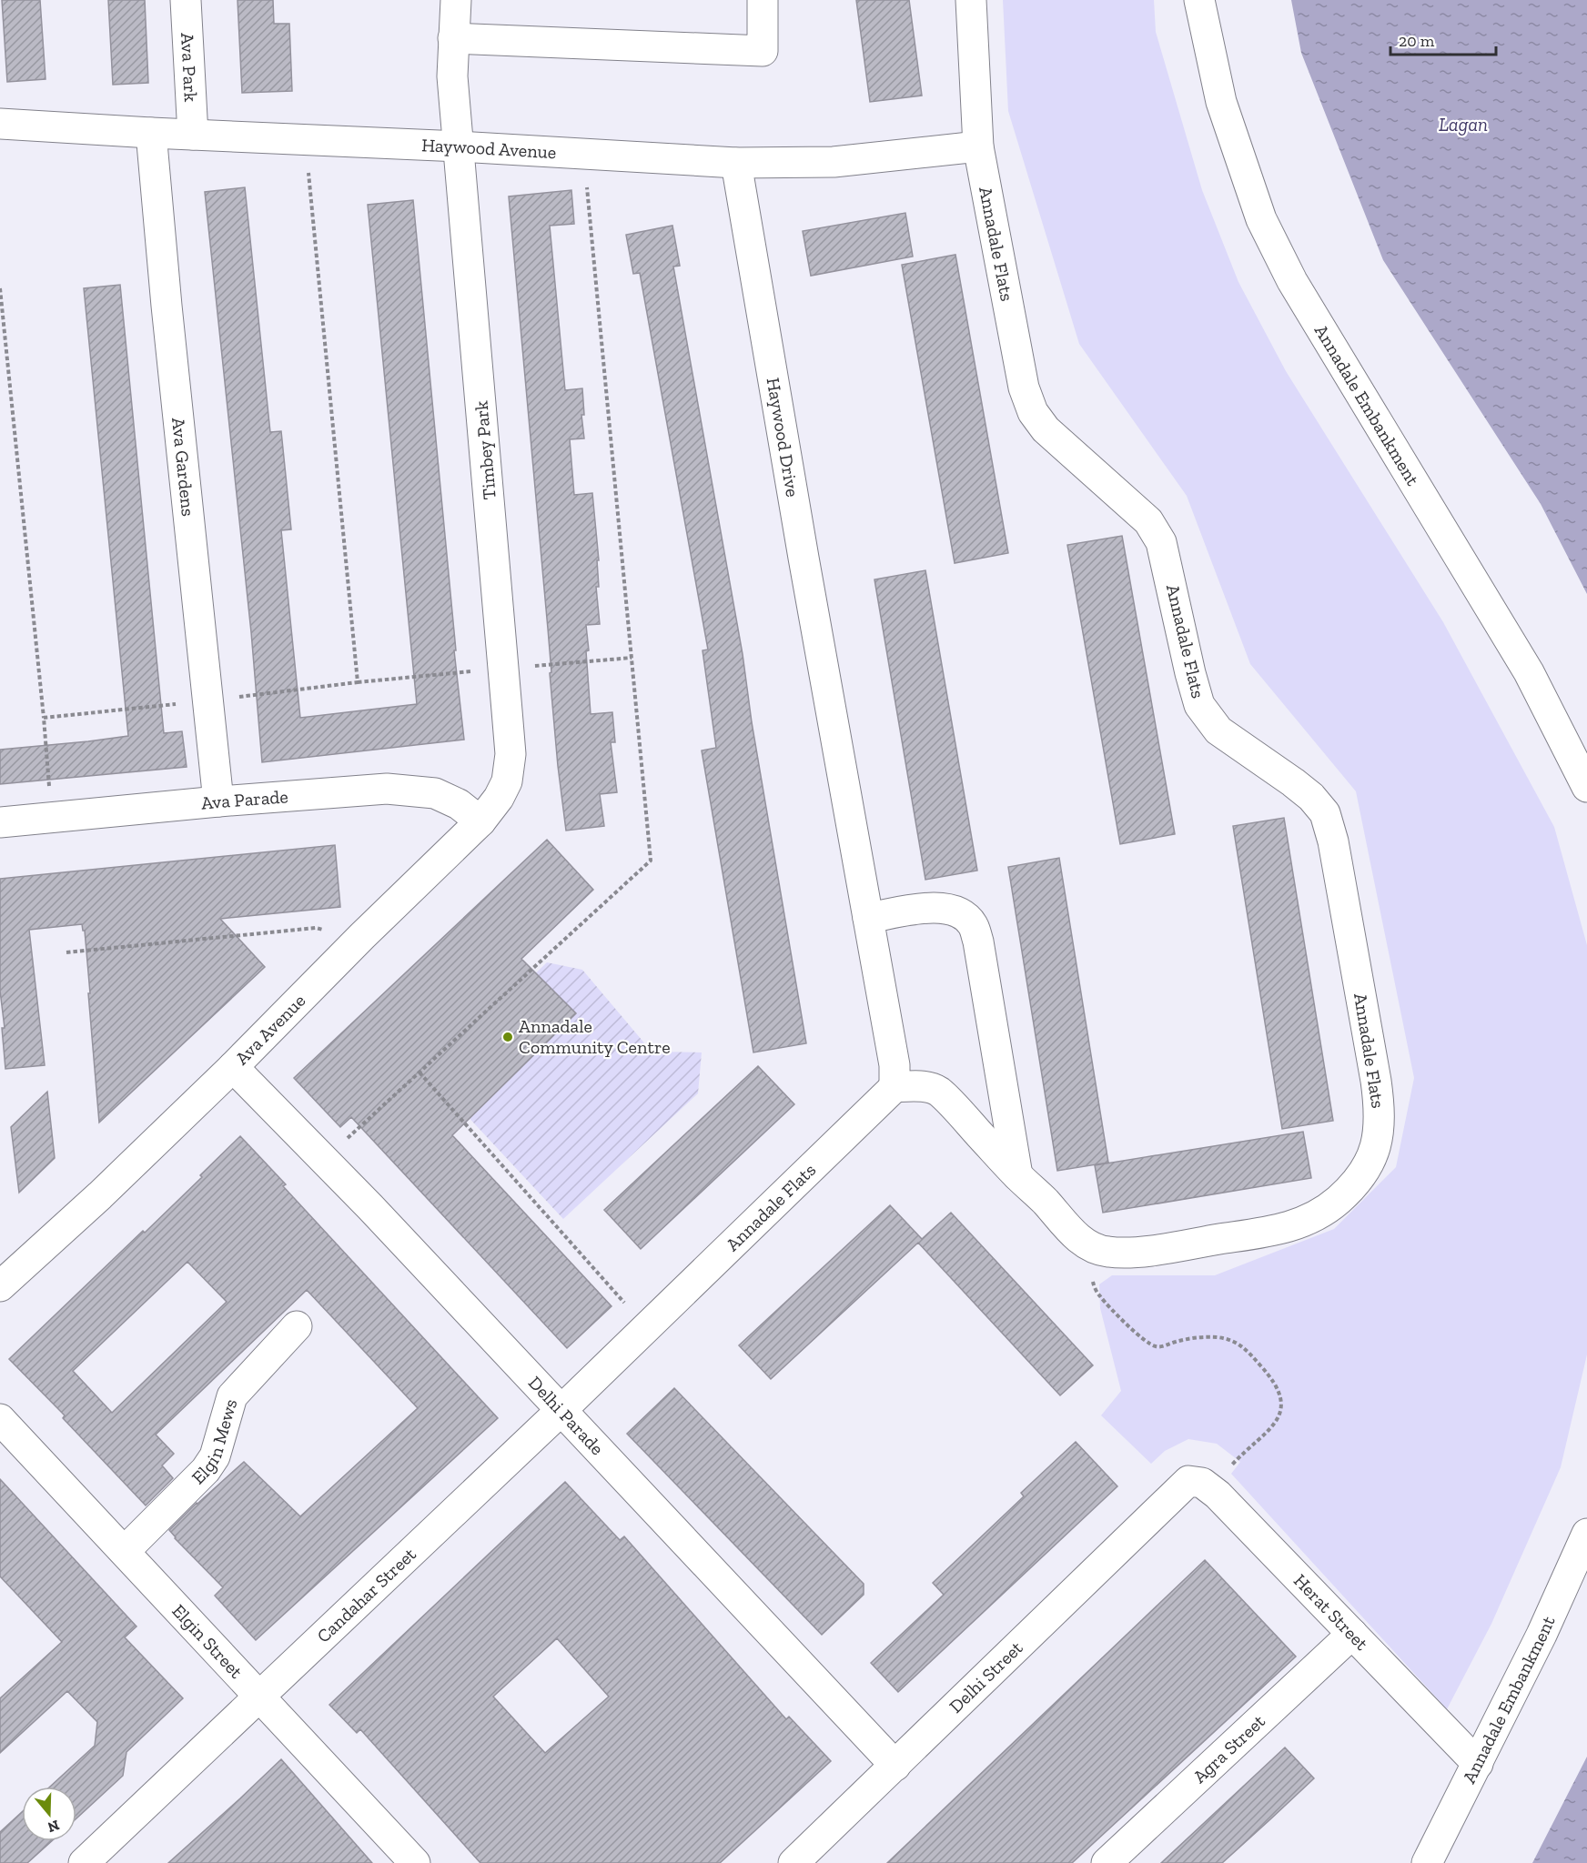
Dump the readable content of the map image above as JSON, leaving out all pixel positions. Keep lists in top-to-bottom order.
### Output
{
  "streets": {
    "street": [
      "Ava Park",
      "Haywood Avenue",
      "Annadale Flats",
      "Annadale Embankment",
      "Haywood Drive",
      "Timbey Park",
      "Ava Gardens",
      "Ava Parade",
      "Ava Avenue",
      "Delhi Parade",
      "Elgin Mews",
      "Candahar Street",
      "Herat Street",
      "Elgin Street",
      "Delhi Street",
      "Agra Street"
    ]
  },
  "crossings": [
    ["Ava Park", "Haywood Avenue"],
    ["Haywood Avenue", "Annadale Flats"],
    ["Haywood Avenue", "Haywood Drive"],
    ["Haywood Avenue", "Timbey Park"],
    ["Haywood Avenue", "Ava Gardens"],
    ["Annadale Flats", "Candahar Street"],
    ["Annadale Embankment", "Herat Street"],
    ["Timbey Park", "Ava Avenue"],
    ["Ava Gardens", "Ava Parade"],
    ["Ava Parade", "Ava Avenue"],
    ["Ava Avenue", "Delhi Parade"],
    ["Delhi Parade", "Candahar Street"],
    ["Delhi Parade", "Delhi Street"],
    ["Elgin Mews", "Elgin Street"],
    ["Candahar Street", "Elgin Street"],
    ["Herat Street", "Delhi Street"],
    ["Herat Street", "Agra Street"]
  ],
  "water": ["Lagan"],
  "places": ["Annadale Community Centre"],
  "scale_bar": "20 m",
  "north": "bottom"
}
